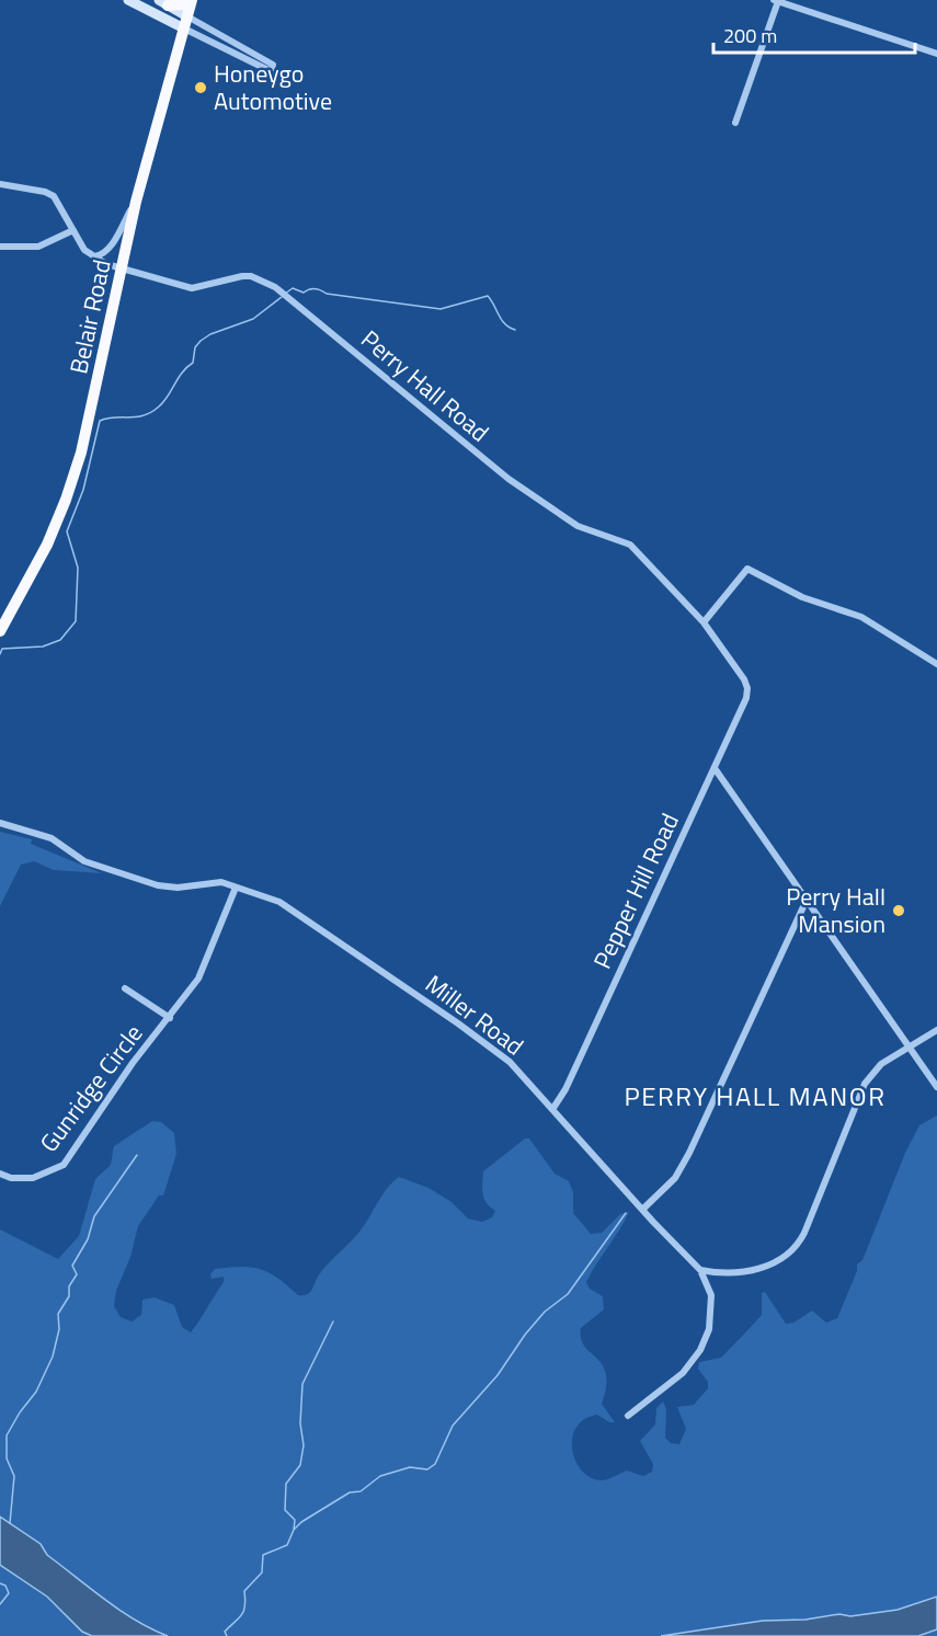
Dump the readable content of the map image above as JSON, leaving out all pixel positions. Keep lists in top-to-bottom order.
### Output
{
  "streets": {
    "highway": ["Belair Road"],
    "street": [
      "Perry Hall Road",
      "Pepper Hill Road",
      "Miller Road",
      "Gunridge Circle"
    ]
  },
  "crossings": [
    ["Belair Road", "Perry Hall Road"],
    ["Perry Hall Road", "Pepper Hill Road"],
    ["Pepper Hill Road", "Miller Road"],
    ["Miller Road", "Gunridge Circle"]
  ],
  "districts": ["PERRY HALL MANOR"],
  "places": ["Honeygo Automotive", "Perry Hall Mansion"],
  "scale_bar": "200 m"
}
